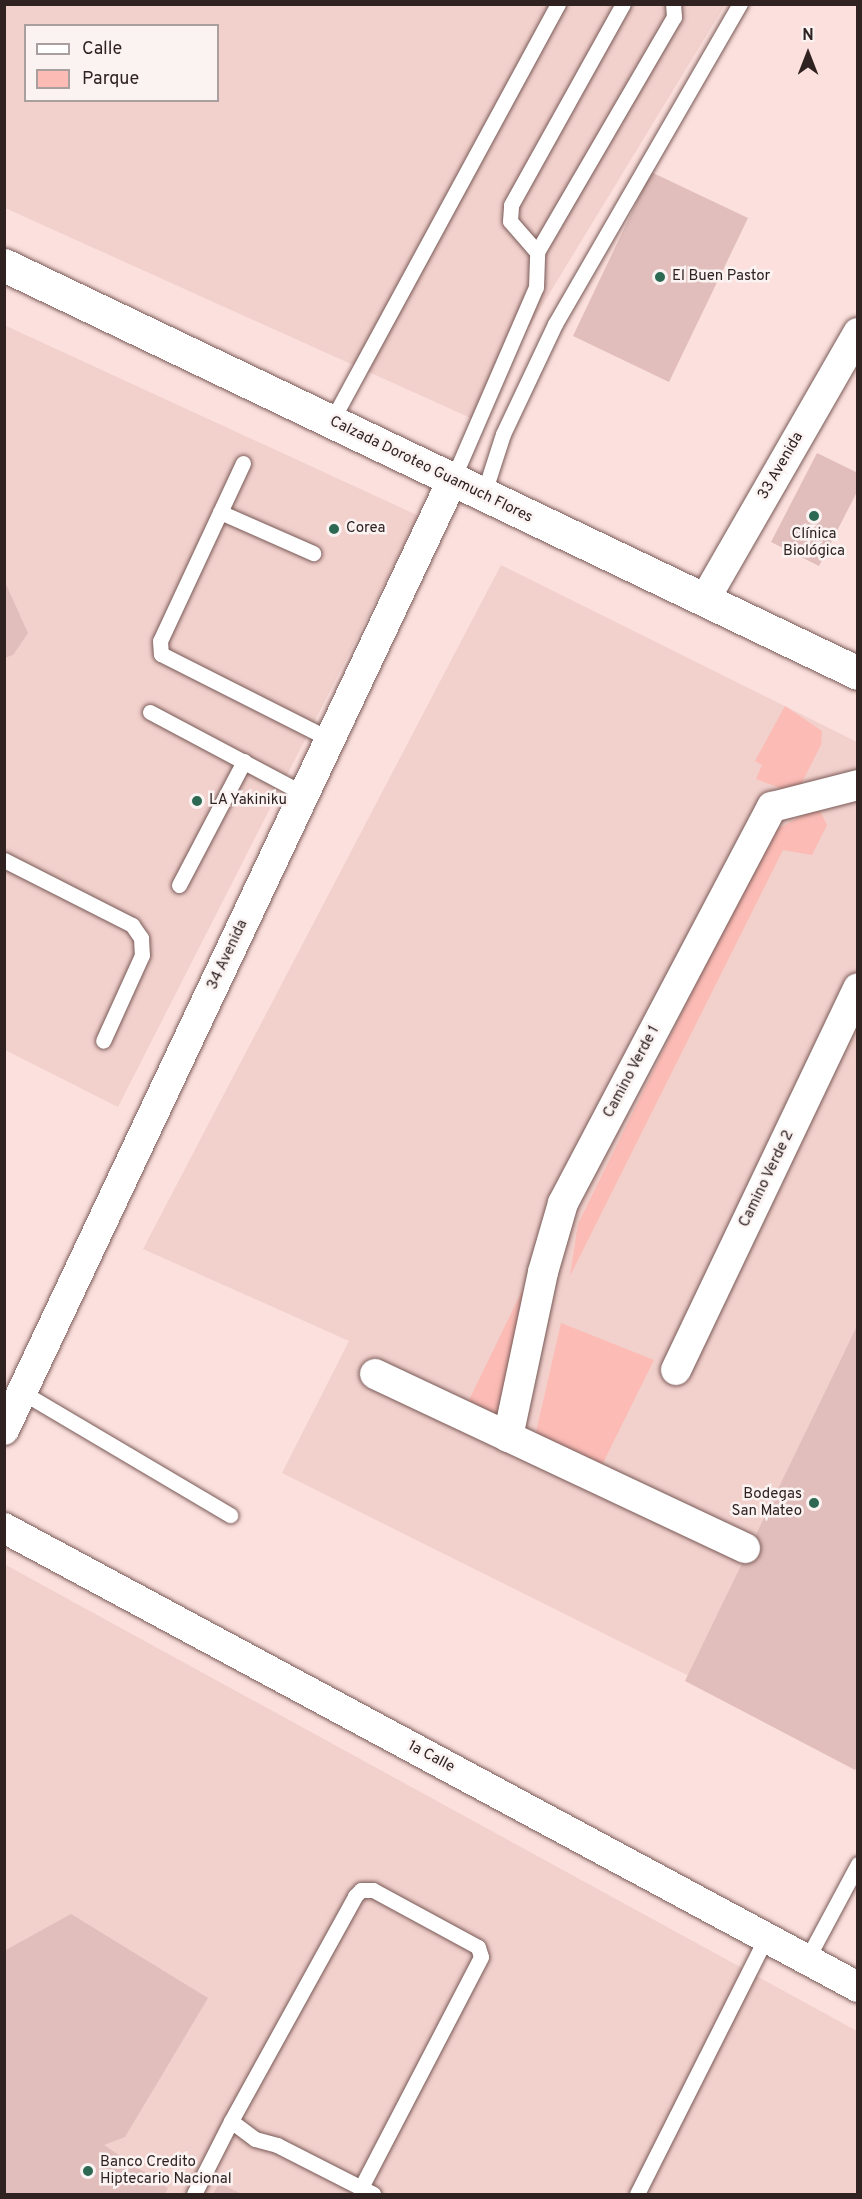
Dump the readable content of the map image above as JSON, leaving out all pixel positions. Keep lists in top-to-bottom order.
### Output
{
  "streets": {
    "main road": ["Calzada Doroteo Guamuch Flores"],
    "street": [
      "33 Avenida",
      "34 Avenida",
      "Camino Verde 1",
      "Camino Verde 2",
      "1a Calle"
    ]
  },
  "crossings": [
    ["33 Avenida", "Calzada Doroteo Guamuch Flores"],
    ["Calzada Doroteo Guamuch Flores", "34 Avenida"]
  ],
  "places": [
    "El Buen Pastor",
    "Clínica Biológica",
    "Corea",
    "LA Yakiniku",
    "Bodegas San Mateo",
    "Banco Credito Hiptecario Nacional"
  ],
  "legend": ["Calle", "Parque"],
  "north": "top"
}
